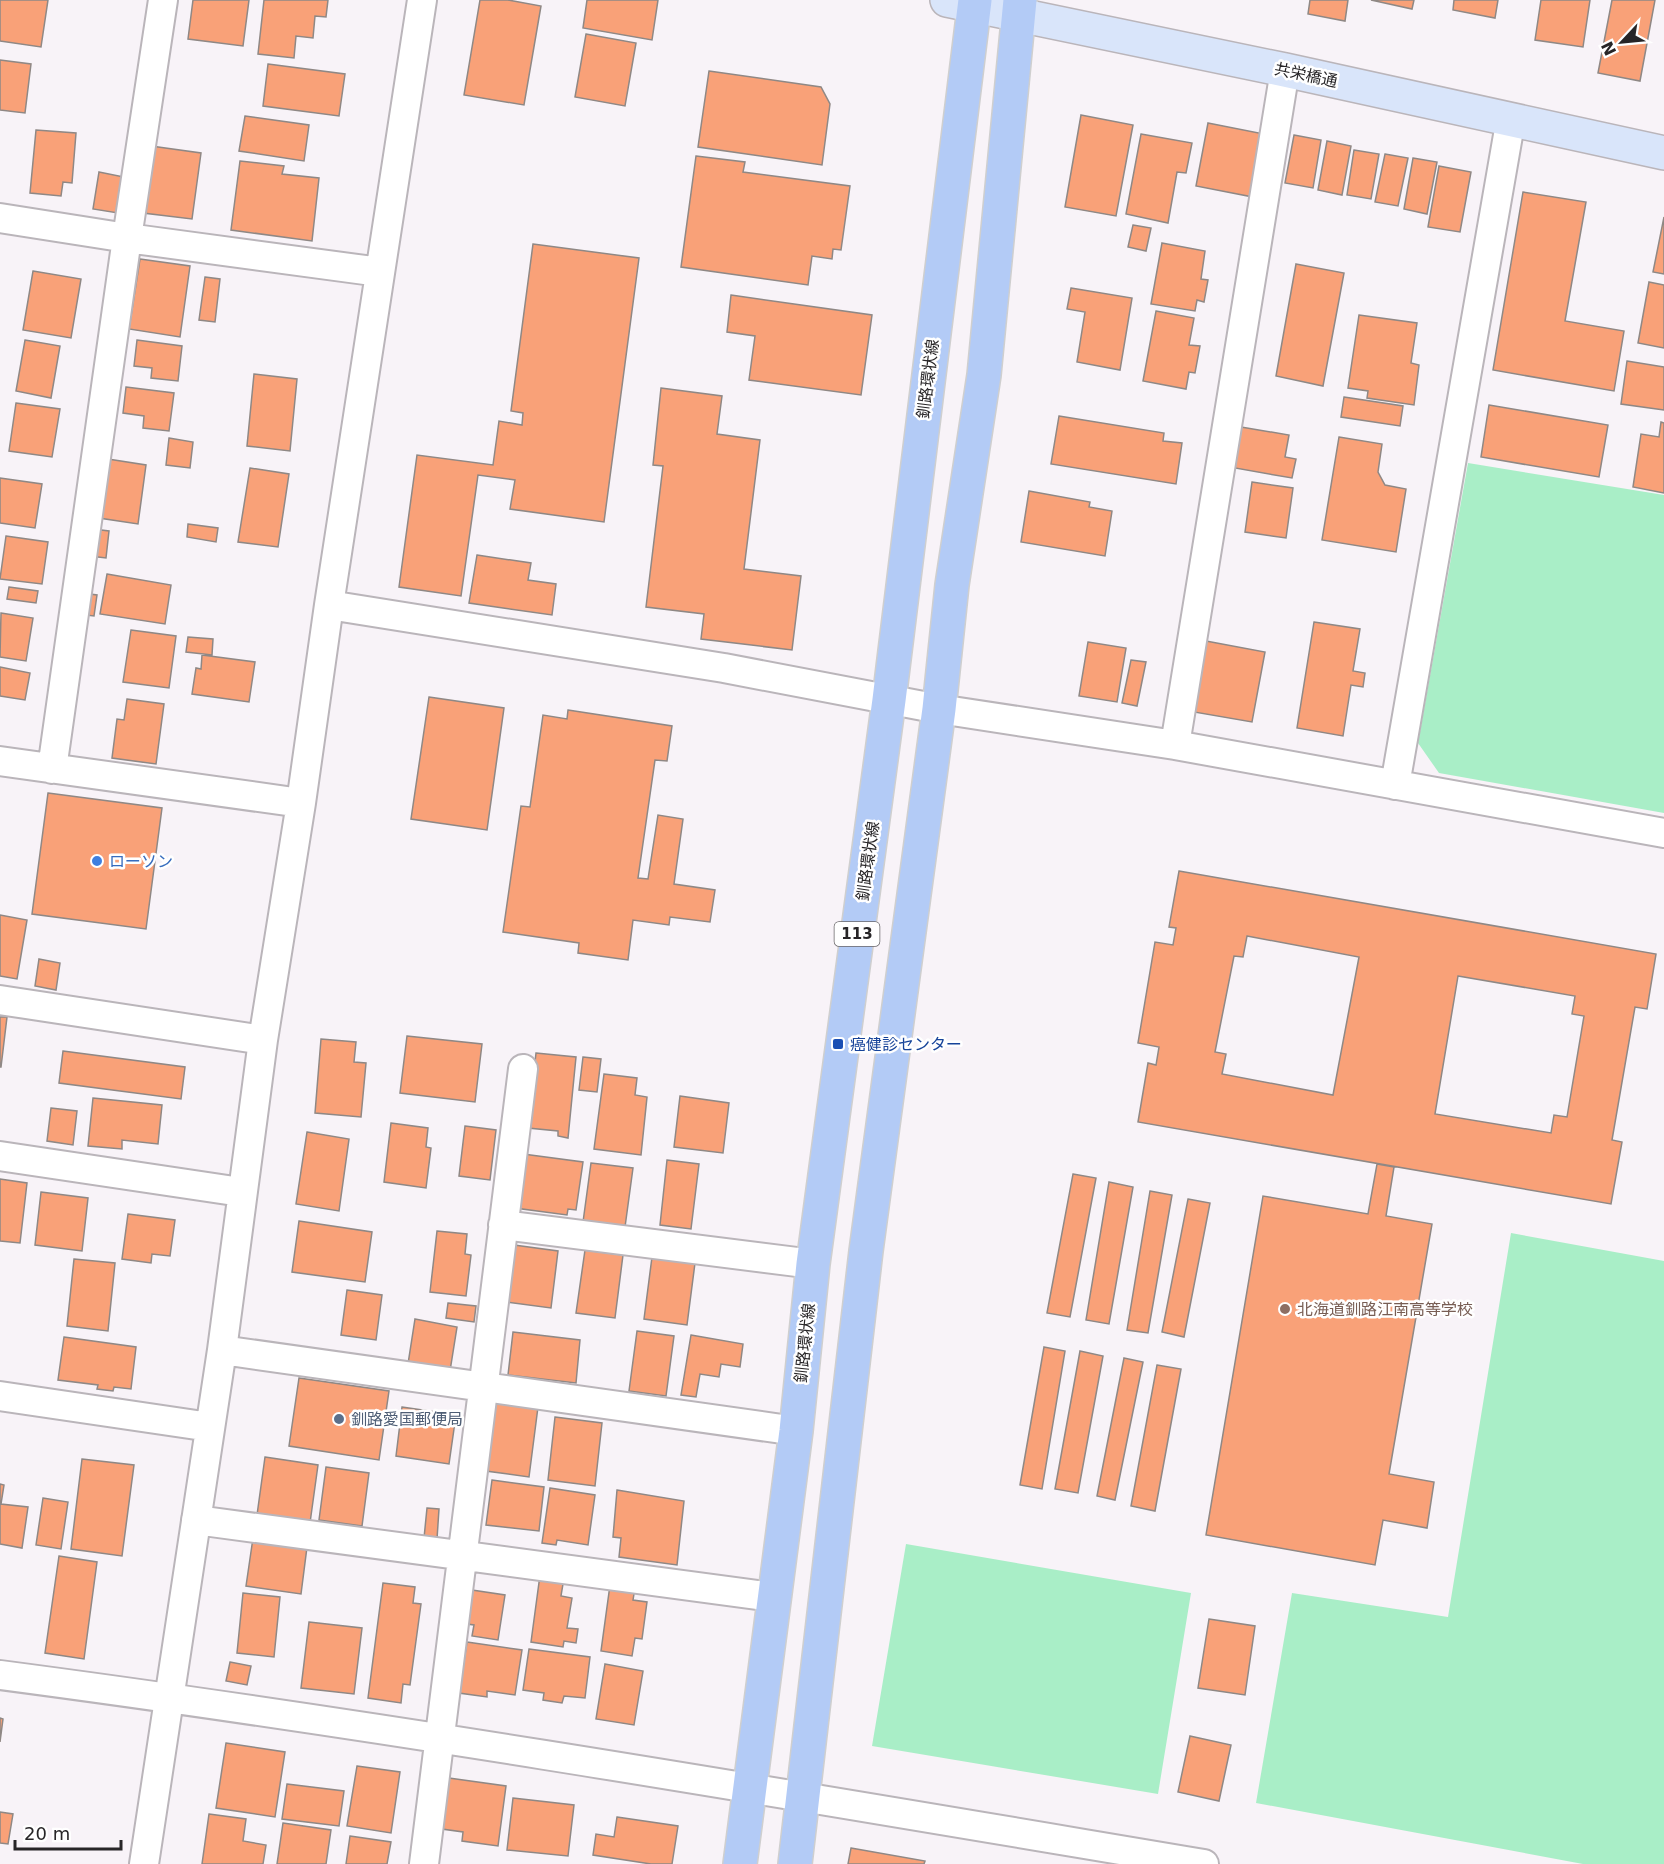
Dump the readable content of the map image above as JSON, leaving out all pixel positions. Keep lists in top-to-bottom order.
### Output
{
  "streets": {
    "main road": ["釧路環状線", "113"],
    "street": ["共栄橋通"]
  },
  "crossings": [
    ["共栄橋通", "釧路環状線"]
  ],
  "places": {
    "other": ["ローソン", "北海道釧路江南高等学校", "釧路愛国郵便局"],
    "transit": ["癌健診センター"]
  },
  "scale_bar": "20 m",
  "north": "bottom left"
}
